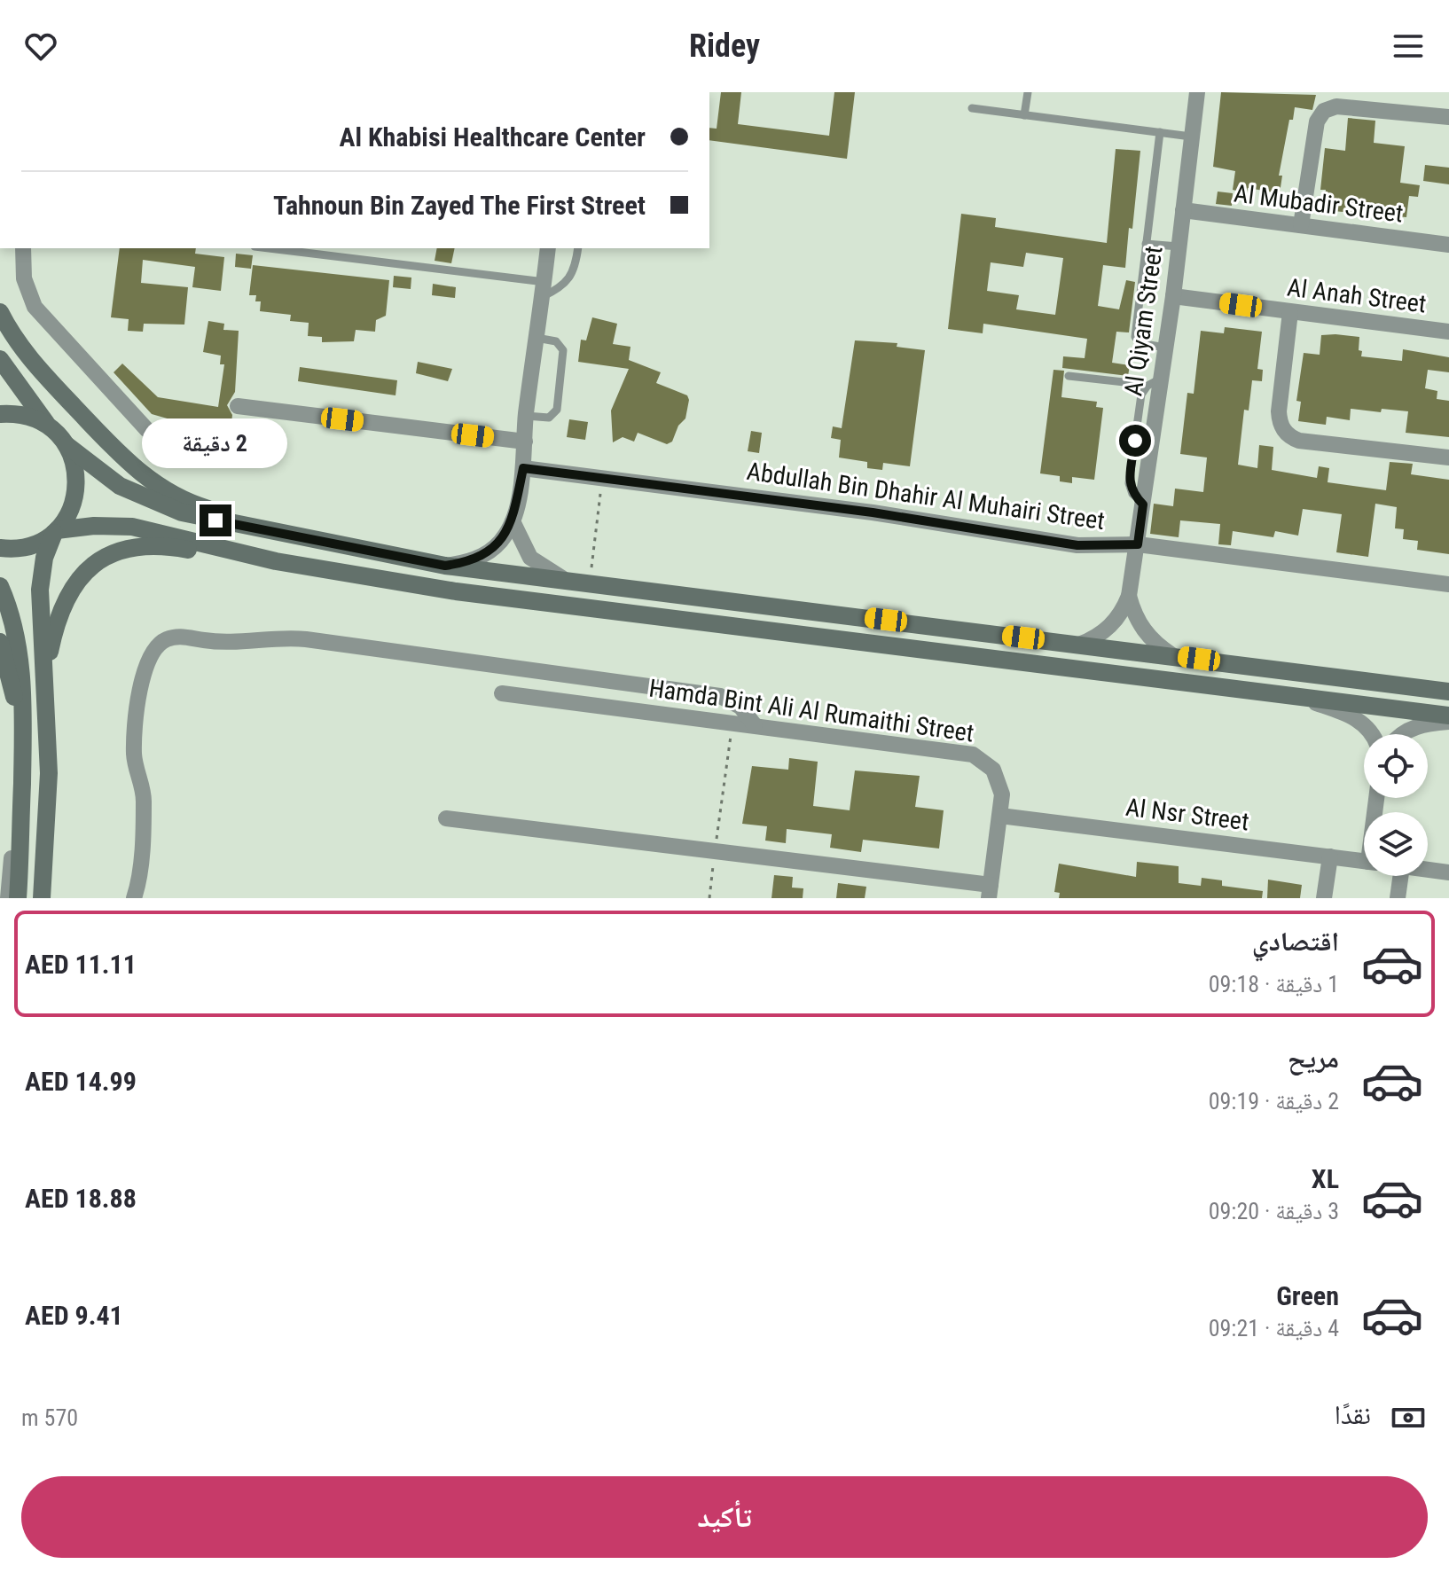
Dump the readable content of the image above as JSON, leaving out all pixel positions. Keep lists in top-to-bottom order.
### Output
{
  "streets": {
    "street": [
      "Al Mubadir Street",
      "Al Anah Street",
      "Al Qiyam Street",
      "Abdullah Bin Dhahir Al Muhairi Street",
      "Hamda Bint Ali Al Rumaithi Street",
      "Al Nsr Street"
    ]
  },
  "crossings": [
    ["Al Mubadir Street", "Al Qiyam Street"],
    ["Al Anah Street", "Al Qiyam Street"],
    ["Al Qiyam Street", "Abdullah Bin Dhahir Al Muhairi Street"],
    ["Hamda Bint Ali Al Rumaithi Street", "Al Nsr Street"]
  ],
  "page": {
    "header": "Ridey",
    "banner": ["Al Khabisi Healthcare Center", "Tahnoun Bin Zayed The First Street"],
    "bubble": "2 دقيقة",
    "list": [
      {
        "name": "اقتصادي",
        "note": "1 دقيقة · 09:18",
        "value": "AED 11.11"
      },
      {
        "name": "مريح",
        "note": "2 دقيقة · 09:19",
        "value": "AED 14.99"
      },
      {
        "name": "XL",
        "note": "3 دقيقة · 09:20",
        "value": "AED 18.88"
      },
      {
        "name": "Green",
        "note": "4 دقيقة · 09:21",
        "value": "AED 9.41"
      }
    ],
    "pay": ["نقدًا", "570 m"],
    "buttons": "تأكيد"
  }
}
